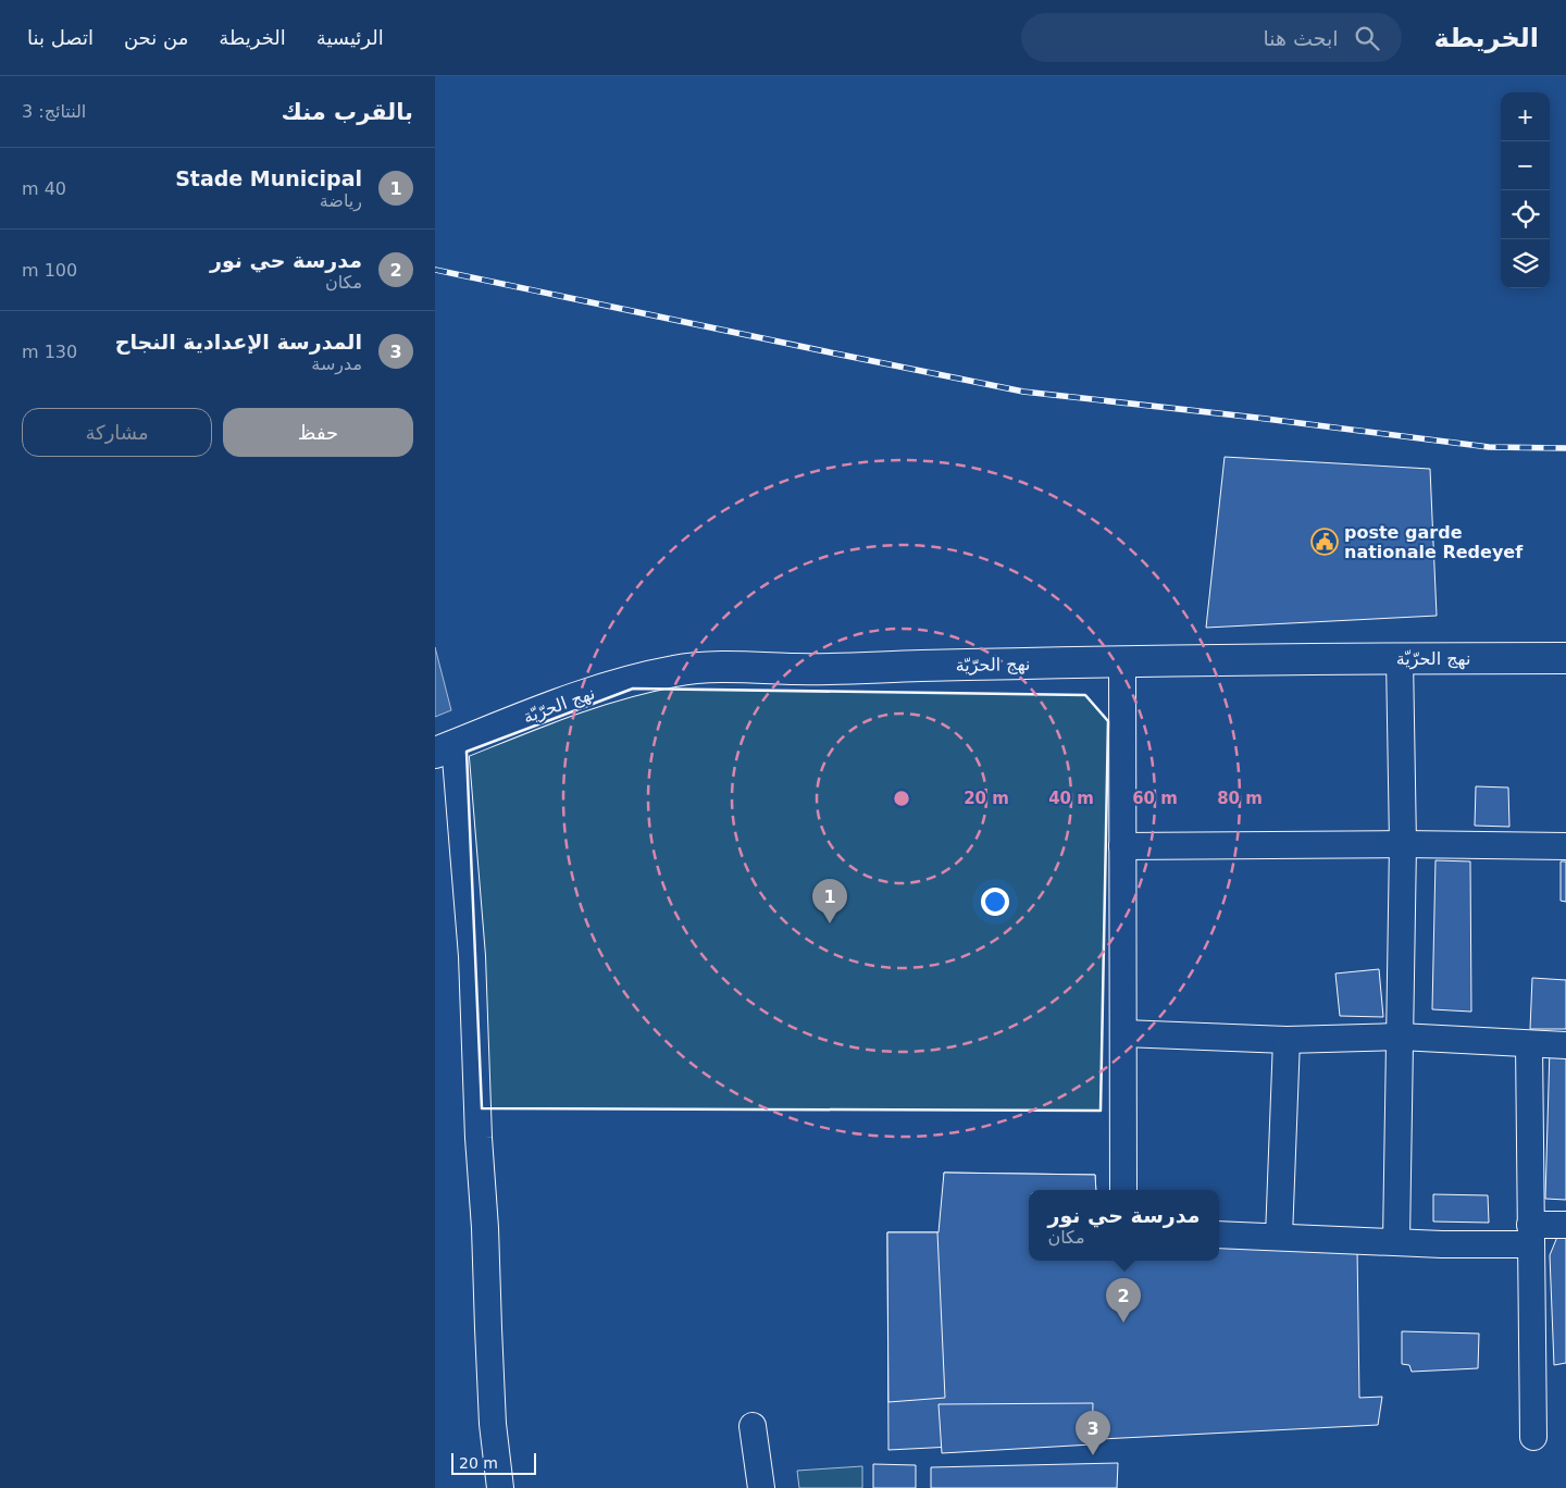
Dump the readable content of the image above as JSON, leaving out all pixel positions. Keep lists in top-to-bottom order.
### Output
{
  "streets": {
    "street": ["نهج الحرّيّة"]
  },
  "places": {
    "public building": ["poste garde nationale Redeyef"]
  },
  "scale_bar": "20 m",
  "page": {
    "header": "الخريطة",
    "search": "ابحث هنا",
    "nav": [
      "الرئيسية",
      "الخريطة",
      "من نحن",
      "اتصل بنا"
    ],
    "heading": ["بالقرب منك", "النتائج: 3"],
    "map_buttons": ["+", "−"],
    "list": [
      {
        "mark": "1",
        "name": "Stade Municipal",
        "note": "رياضة",
        "value": "40 m"
      },
      {
        "mark": "2",
        "name": "مدرسة حي نور",
        "note": "مكان",
        "value": "100 m"
      },
      {
        "mark": "3",
        "name": "المدرسة الإعدادية النجاح",
        "note": "مدرسة",
        "value": "130 m"
      }
    ],
    "buttons": ["حفظ", "مشاركة"],
    "pins": ["1", "2", "3"],
    "popup": ["مدرسة حي نور", "مكان"],
    "scale": "20 m"
  },
  "rings": [
    "20 m",
    "40 m",
    "60 m",
    "80 m"
  ]
}
